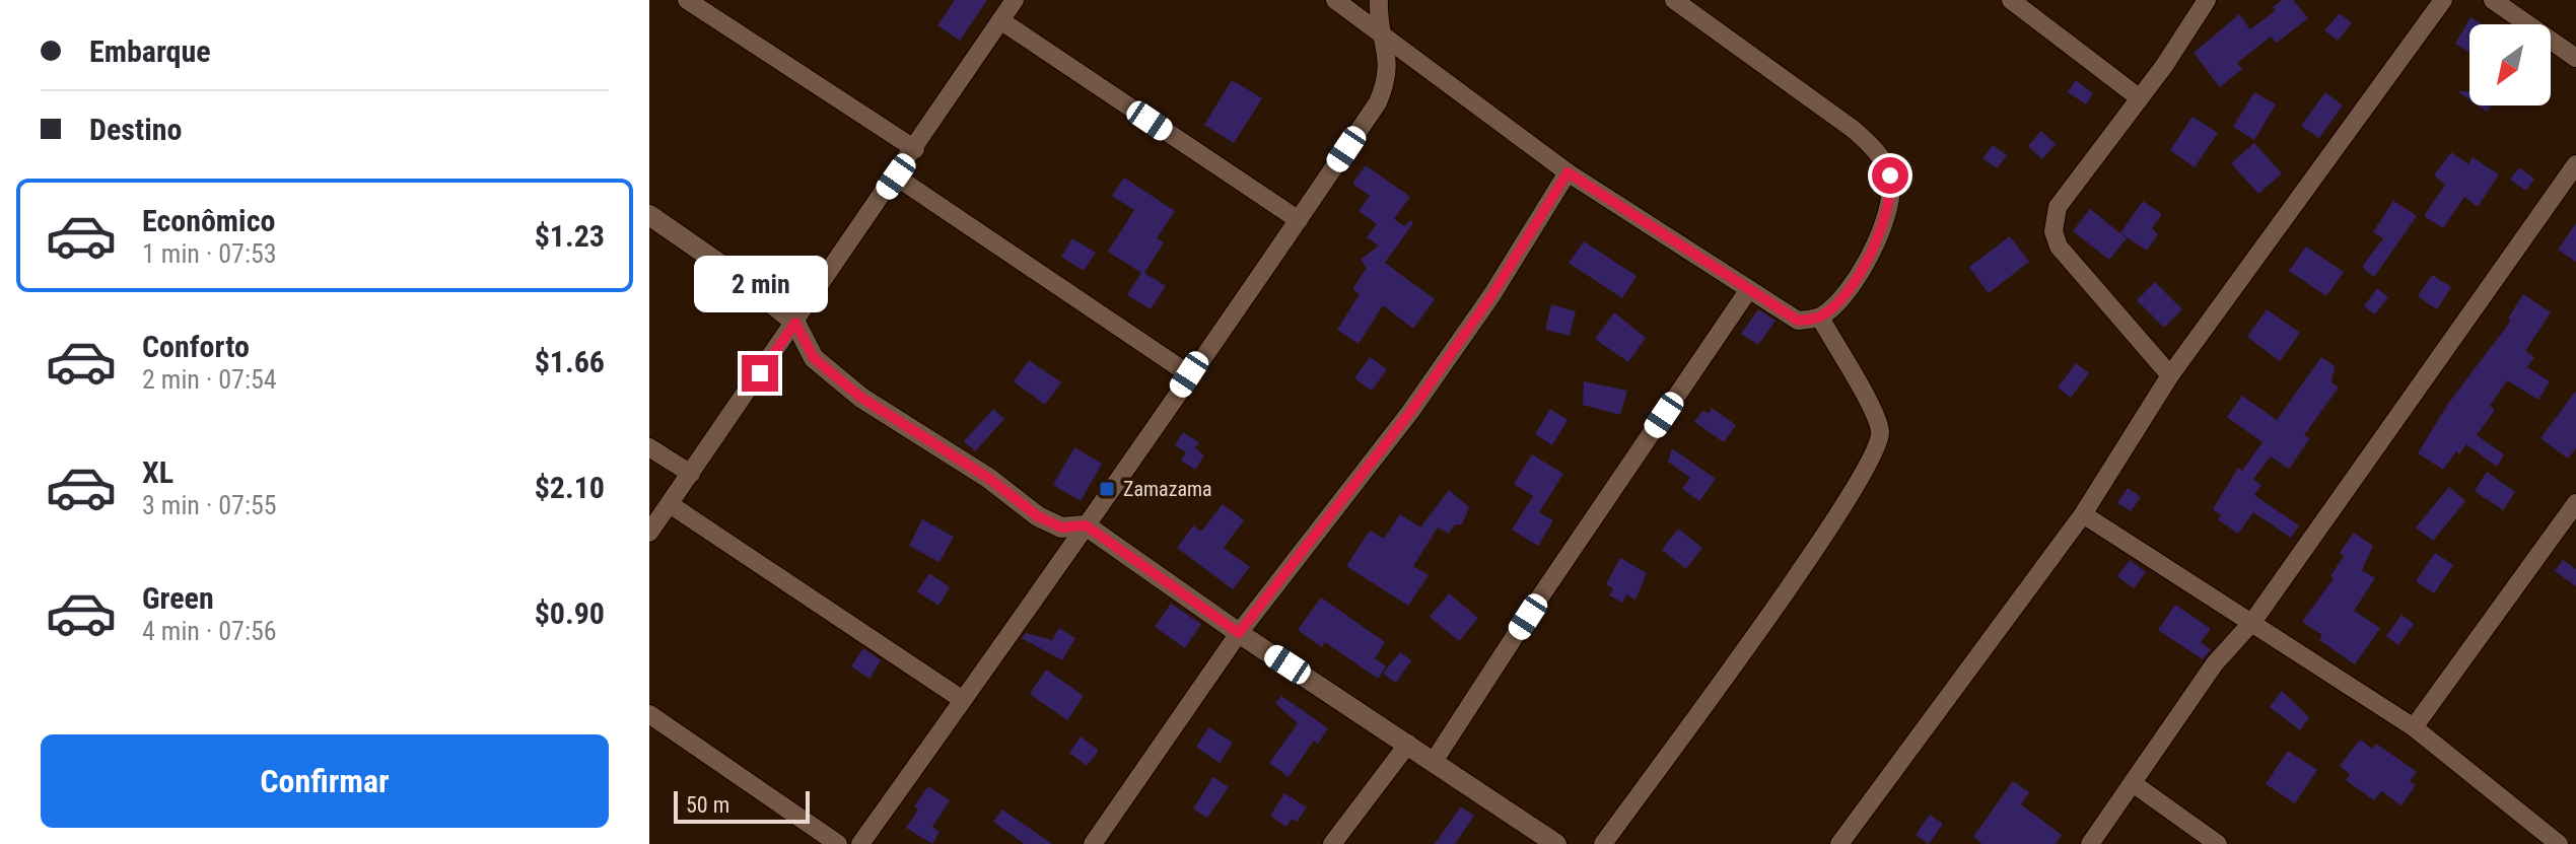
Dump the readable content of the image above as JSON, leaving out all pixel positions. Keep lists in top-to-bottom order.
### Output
{
  "places": {
    "transit": ["Zamazama"]
  },
  "scale_bar": "50 m",
  "north": "bottom left",
  "page": {
    "banner": ["Embarque", "Destino"],
    "list": [
      {
        "name": "Econômico",
        "note": "1 min · 07:53",
        "value": "$1.23"
      },
      {
        "name": "Conforto",
        "note": "2 min · 07:54",
        "value": "$1.66"
      },
      {
        "name": "XL",
        "note": "3 min · 07:55",
        "value": "$2.10"
      },
      {
        "name": "Green",
        "note": "4 min · 07:56",
        "value": "$0.90"
      }
    ],
    "bubble": "2 min",
    "buttons": "Confirmar",
    "scale": "50 m"
  }
}
